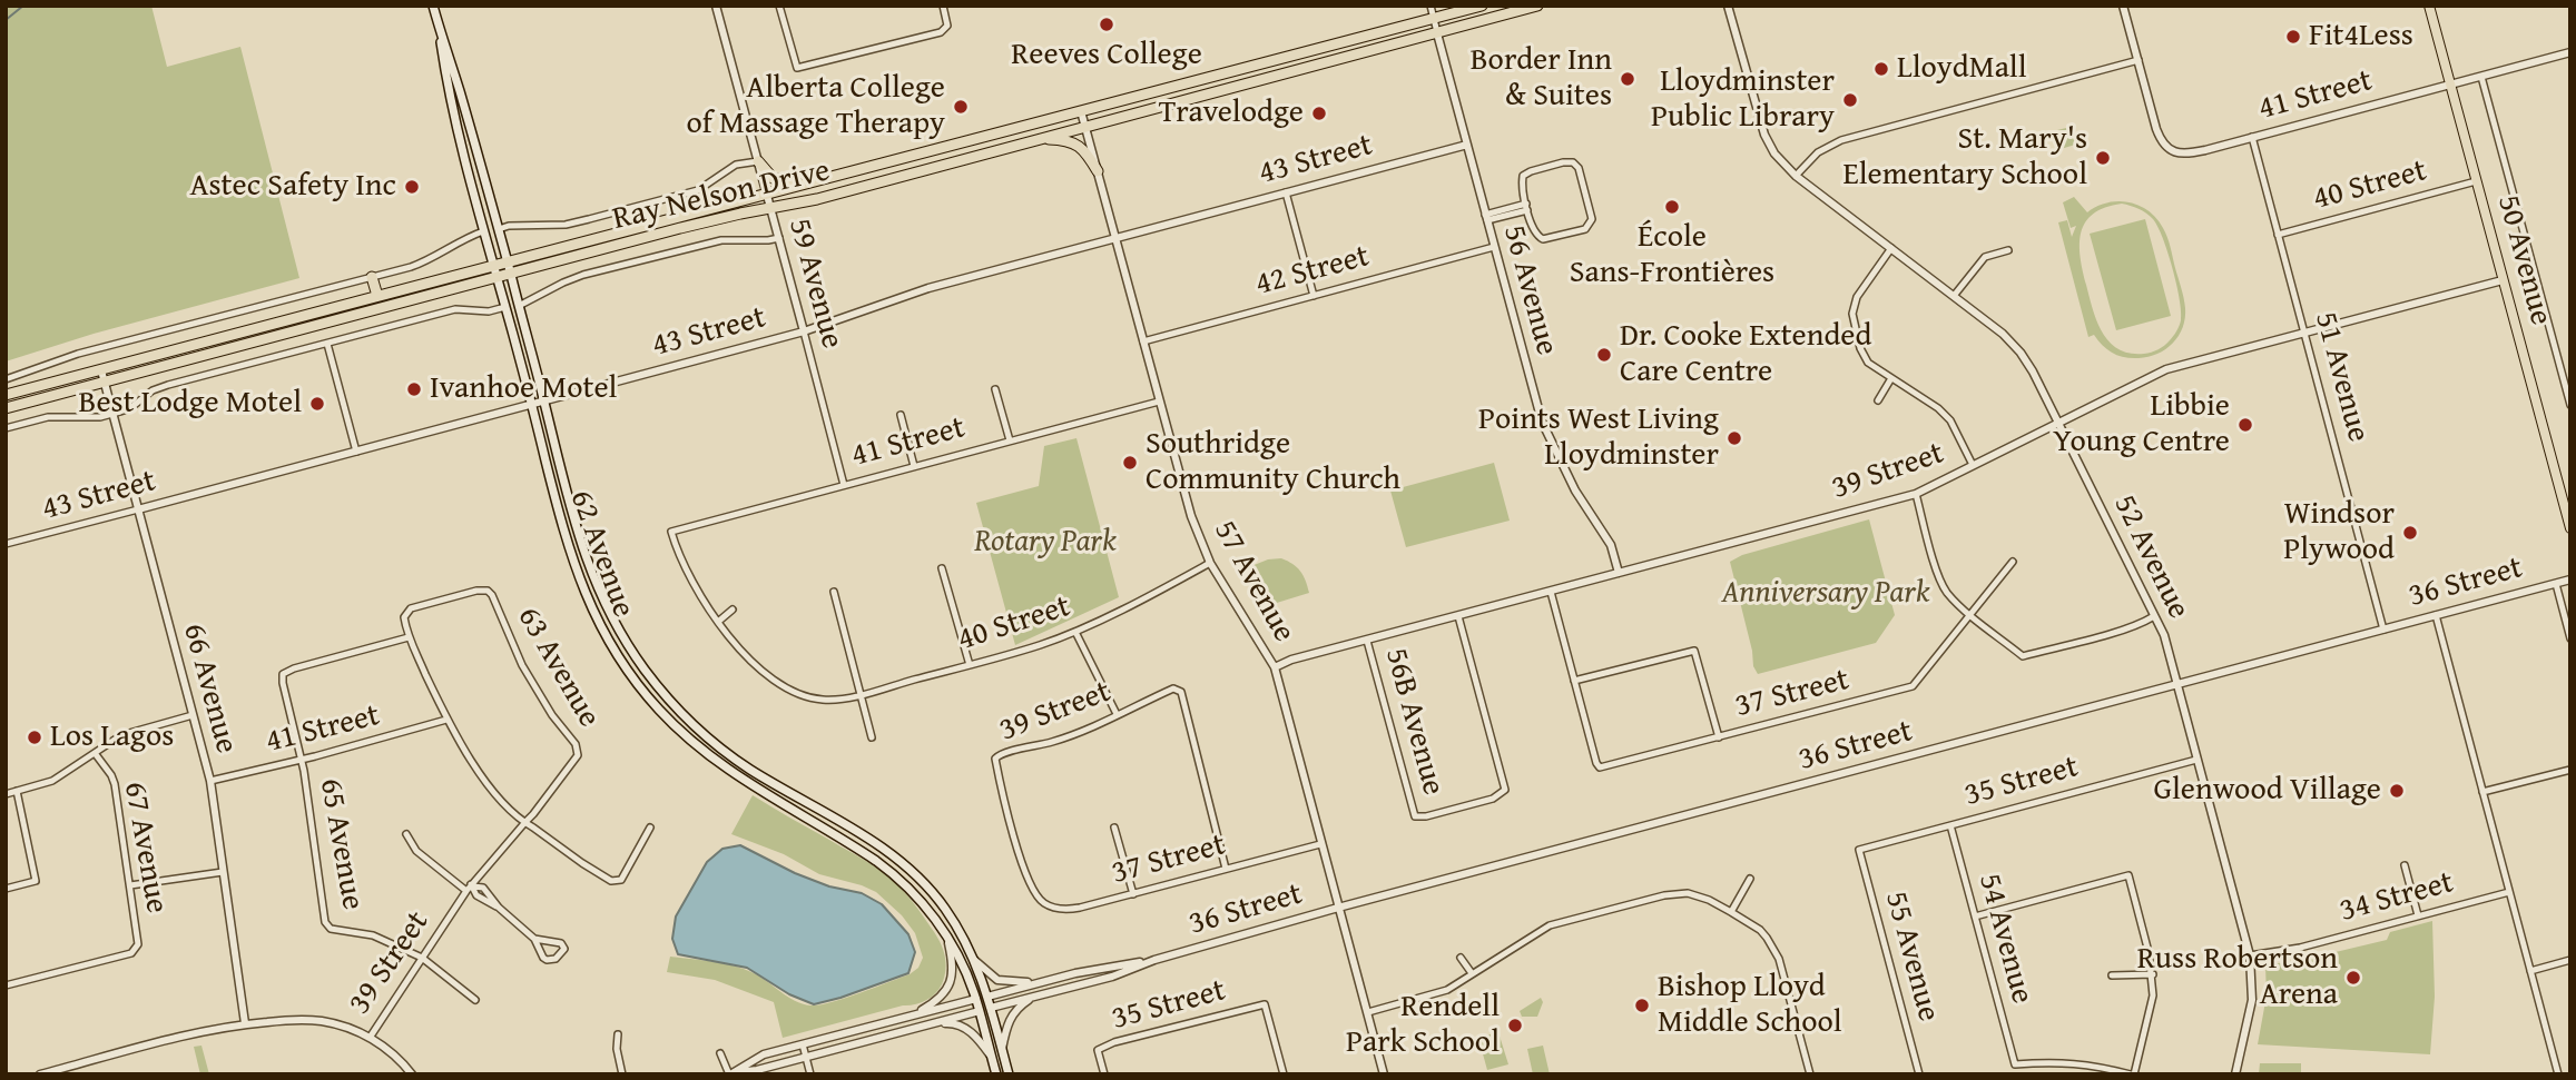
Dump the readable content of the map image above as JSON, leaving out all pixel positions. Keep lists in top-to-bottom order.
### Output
{
  "streets": {
    "highway": ["Ray Nelson Drive"],
    "main road": ["50 Avenue", "62 Avenue", "36 Street"],
    "street": [
      "41 Street",
      "43 Street",
      "40 Street",
      "42 Street",
      "59 Avenue",
      "56 Avenue",
      "51 Avenue",
      "39 Street",
      "52 Avenue",
      "57 Avenue",
      "63 Avenue",
      "66 Avenue",
      "37 Street",
      "56B Avenue",
      "35 Street",
      "65 Avenue",
      "67 Avenue",
      "34 Street",
      "54 Avenue",
      "55 Avenue"
    ]
  },
  "crossings": [
    ["41 Street", "40 Street"],
    ["41 Street", "50 Avenue"],
    ["41 Street", "59 Avenue"],
    ["41 Street", "51 Avenue"],
    ["41 Street", "57 Avenue"],
    ["41 Street", "66 Avenue"],
    ["41 Street", "65 Avenue"],
    ["43 Street", "59 Avenue"],
    ["43 Street", "56 Avenue"],
    ["43 Street", "62 Avenue"],
    ["43 Street", "57 Avenue"],
    ["43 Street", "66 Avenue"],
    ["40 Street", "50 Avenue"],
    ["40 Street", "51 Avenue"],
    ["40 Street", "57 Avenue"],
    ["Ray Nelson Drive", "59 Avenue"],
    ["Ray Nelson Drive", "56 Avenue"],
    ["Ray Nelson Drive", "62 Avenue"],
    ["Ray Nelson Drive", "57 Avenue"],
    ["Ray Nelson Drive", "66 Avenue"],
    ["50 Avenue", "39 Street"],
    ["42 Street", "56 Avenue"],
    ["42 Street", "57 Avenue"],
    ["56 Avenue", "39 Street"],
    ["51 Avenue", "39 Street"],
    ["51 Avenue", "36 Street"],
    ["39 Street", "52 Avenue"],
    ["39 Street", "57 Avenue"],
    ["39 Street", "63 Avenue"],
    ["39 Street", "66 Avenue"],
    ["39 Street", "37 Street"],
    ["39 Street", "56B Avenue"],
    ["39 Street", "65 Avenue"],
    ["62 Avenue", "36 Street"],
    ["52 Avenue", "36 Street"],
    ["52 Avenue", "35 Street"],
    ["52 Avenue", "34 Street"],
    ["57 Avenue", "36 Street"],
    ["57 Avenue", "37 Street"],
    ["63 Avenue", "65 Avenue"],
    ["35 Street", "54 Avenue"],
    ["35 Street", "55 Avenue"]
  ],
  "parks": ["Rotary Park", "Anniversary Park"],
  "places": [
    "Reeves College",
    "Fit4Less",
    "LloydMall",
    "Border Inn & Suites",
    "Lloydminster Public Library",
    "Alberta College of Massage Therapy",
    "Travelodge",
    "St. Mary's Elementary School",
    "Astec Safety Inc",
    "École Sans-Frontières",
    "Dr. Cooke Extended Care Centre",
    "Ivanhoe Motel",
    "Best Lodge Motel",
    "Libbie Young Centre",
    "Points West Living Lloydminster",
    "Southridge Community Church",
    "Windsor Plywood",
    "Los Lagos",
    "Glenwood Village",
    "Russ Robertson Arena",
    "Bishop Lloyd Middle School",
    "Rendell Park School"
  ]
}
